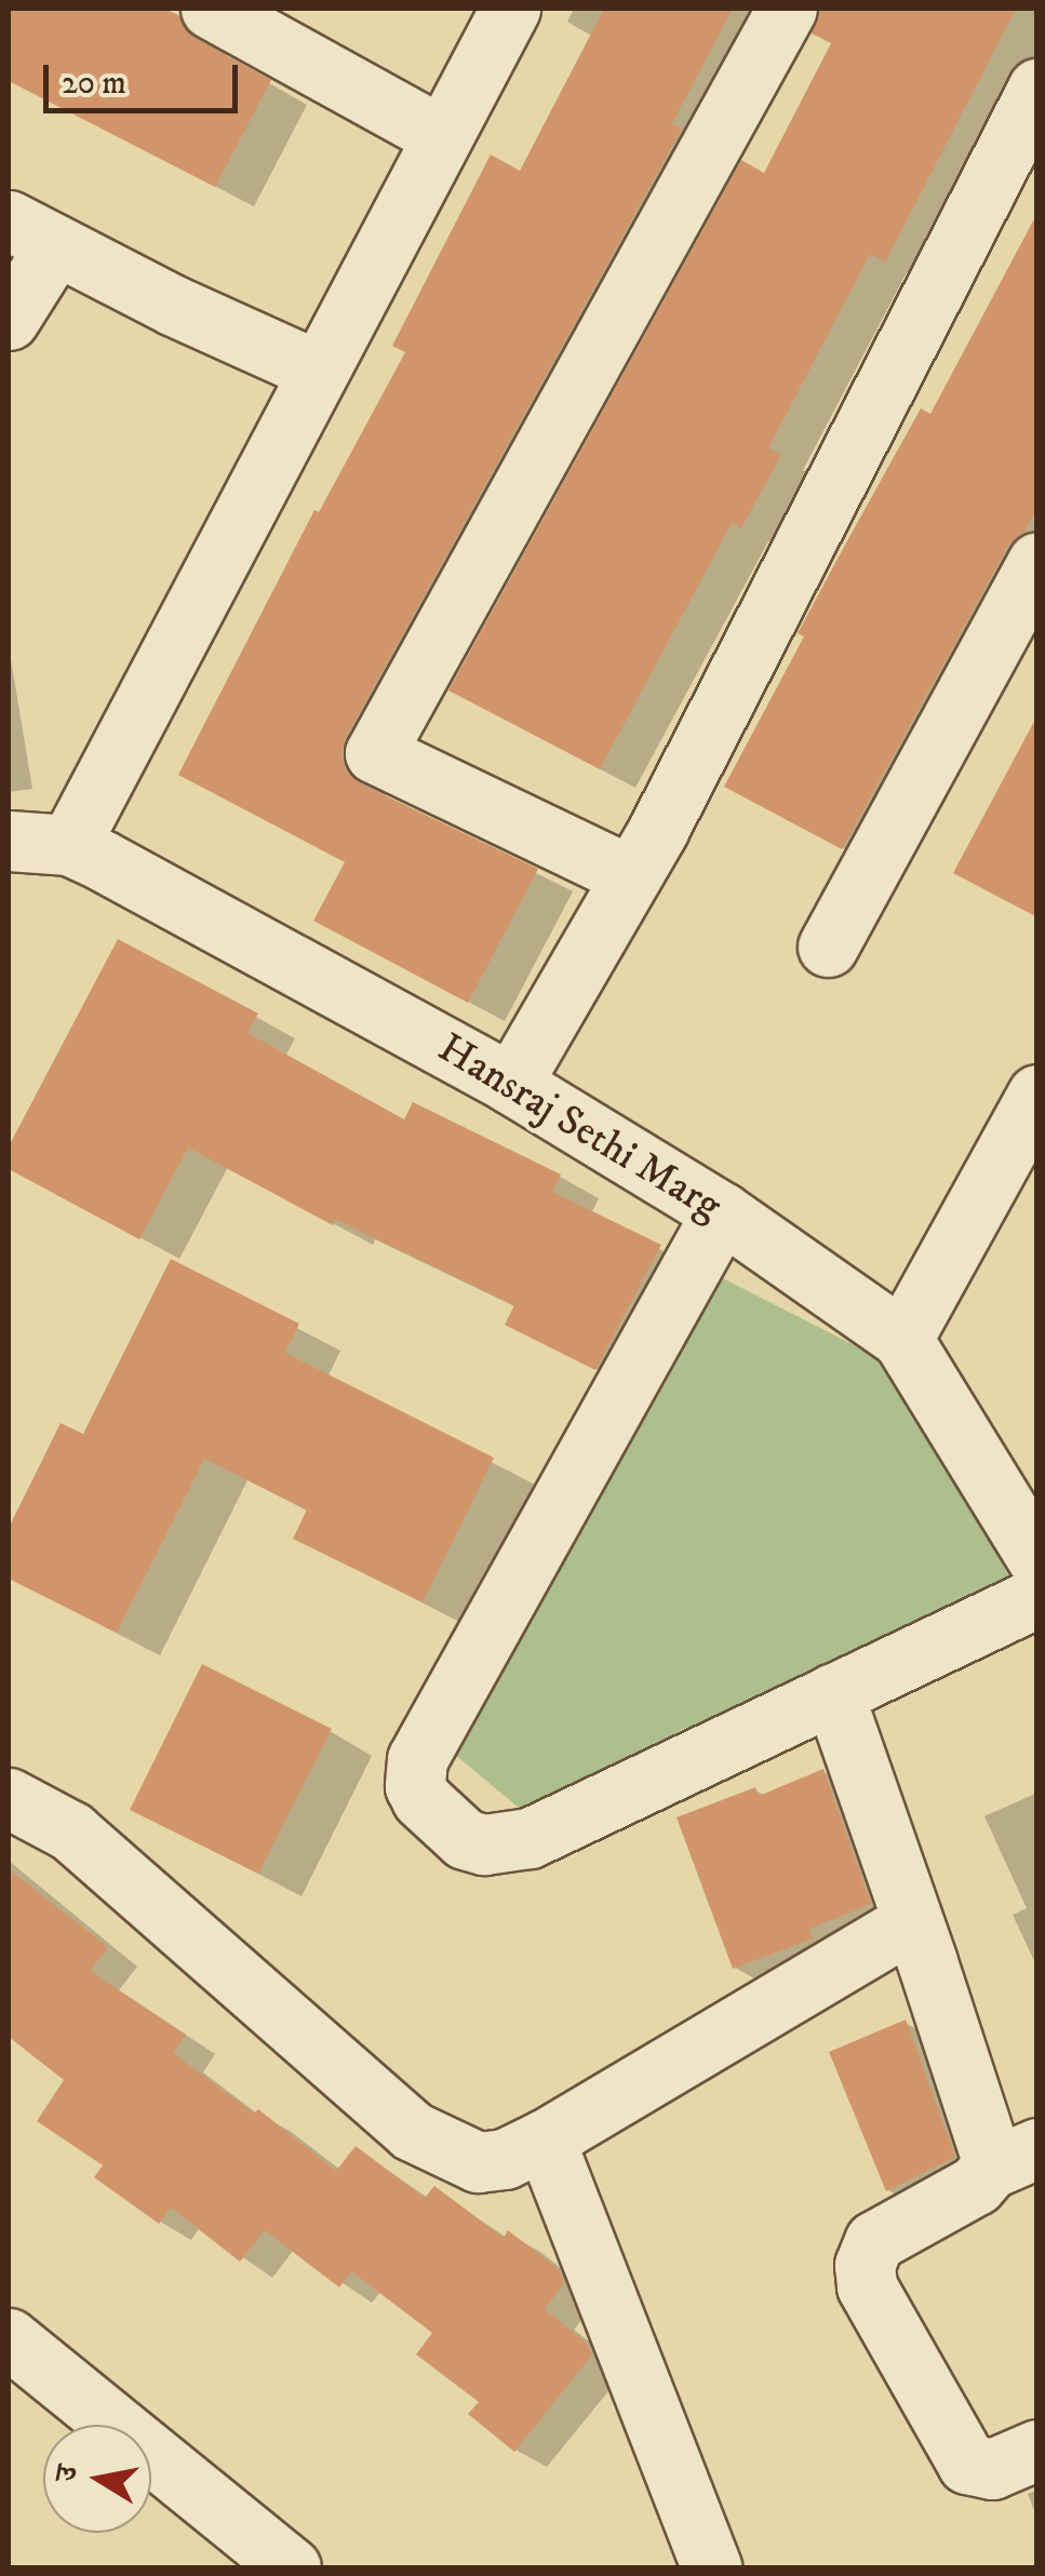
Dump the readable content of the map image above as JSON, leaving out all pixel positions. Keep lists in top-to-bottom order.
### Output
{
  "streets": {
    "street": ["Hansraj Sethi Marg"]
  },
  "scale_bar": "20 m",
  "north": "left"
}
